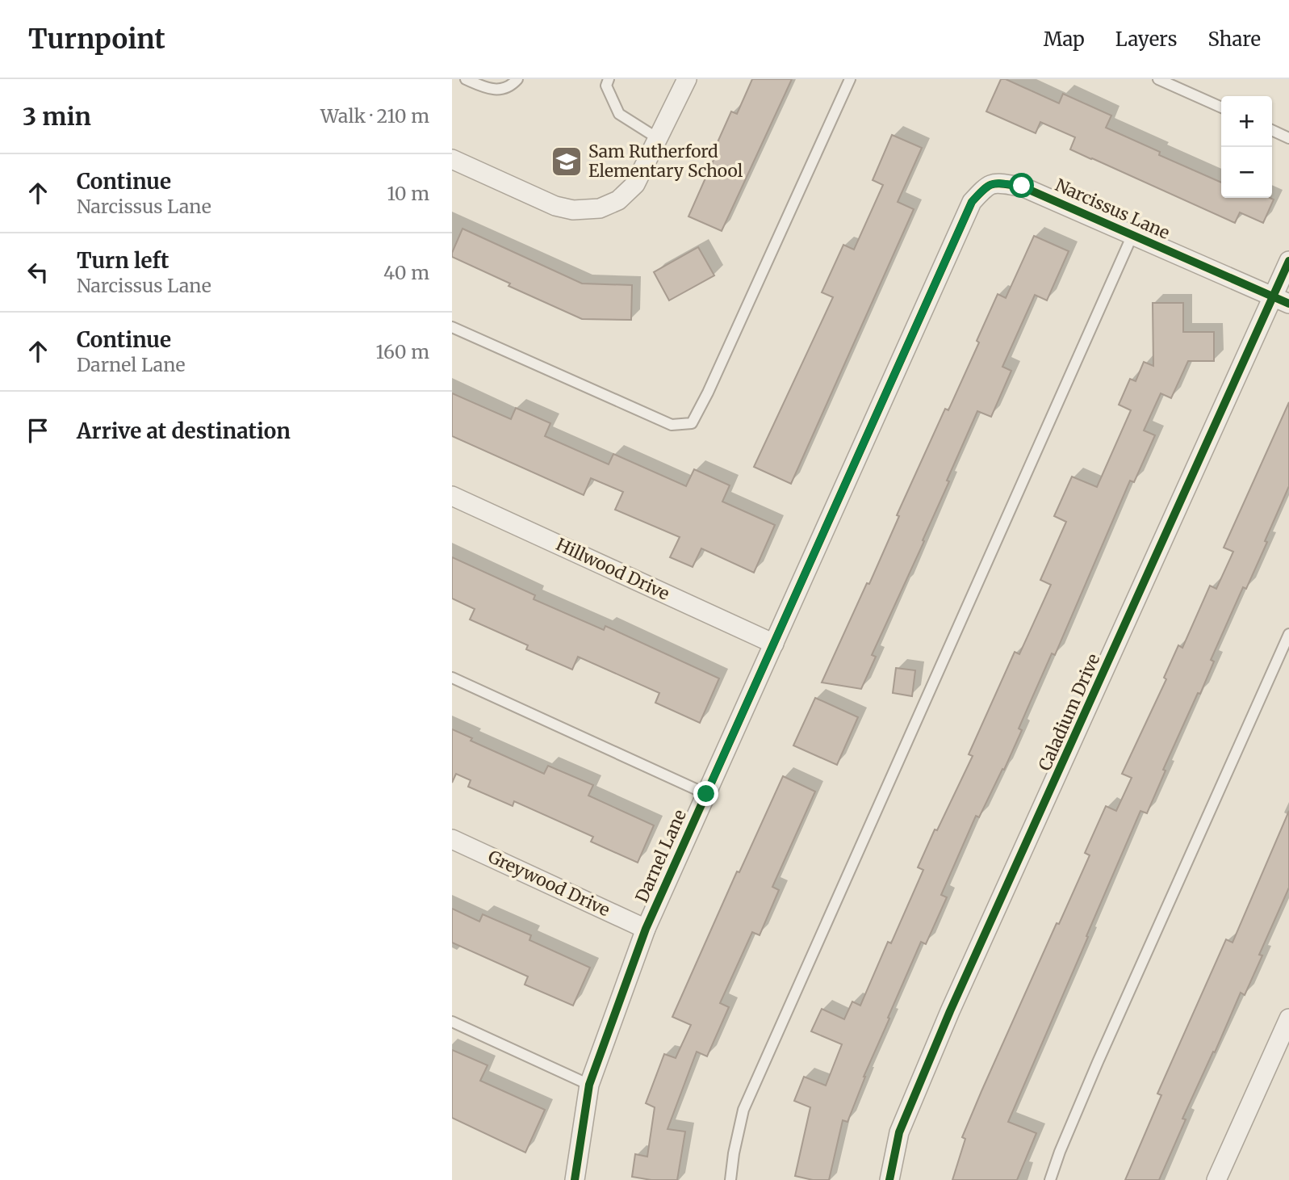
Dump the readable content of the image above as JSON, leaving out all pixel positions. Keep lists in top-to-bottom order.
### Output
{
  "streets": {
    "street": [
      "Narcissus Lane",
      "Hillwood Drive",
      "Caladium Drive",
      "Darnel Lane",
      "Greywood Drive"
    ]
  },
  "crossings": [
    ["Narcissus Lane", "Caladium Drive"],
    ["Narcissus Lane", "Darnel Lane"],
    ["Hillwood Drive", "Darnel Lane"],
    ["Darnel Lane", "Greywood Drive"]
  ],
  "places": {
    "school or university": ["Sam Rutherford Elementary School"]
  },
  "page": {
    "header": "Turnpoint",
    "nav": ["Map", "Layers", "Share"],
    "heading": ["3 min", "Walk · 210 m"],
    "map_buttons": ["+", "−"],
    "list": [
      ["Continue", "Narcissus Lane", "10 m"],
      ["Turn left", "Narcissus Lane", "40 m"],
      ["Continue", "Darnel Lane", "160 m"],
      "Arrive at destination"
    ]
  }
}
